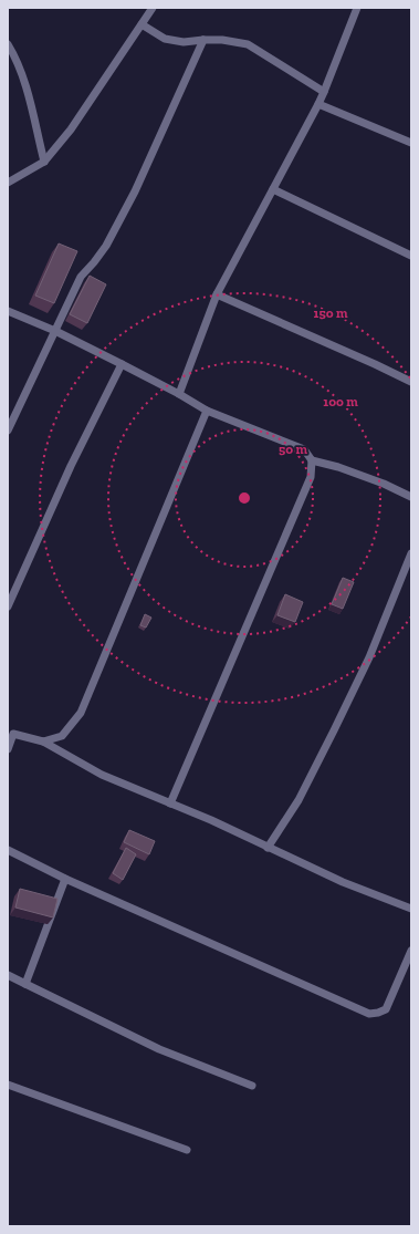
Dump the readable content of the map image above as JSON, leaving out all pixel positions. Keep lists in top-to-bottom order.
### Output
{
  "rings": ["150 m", "100 m", "50 m"]
}
